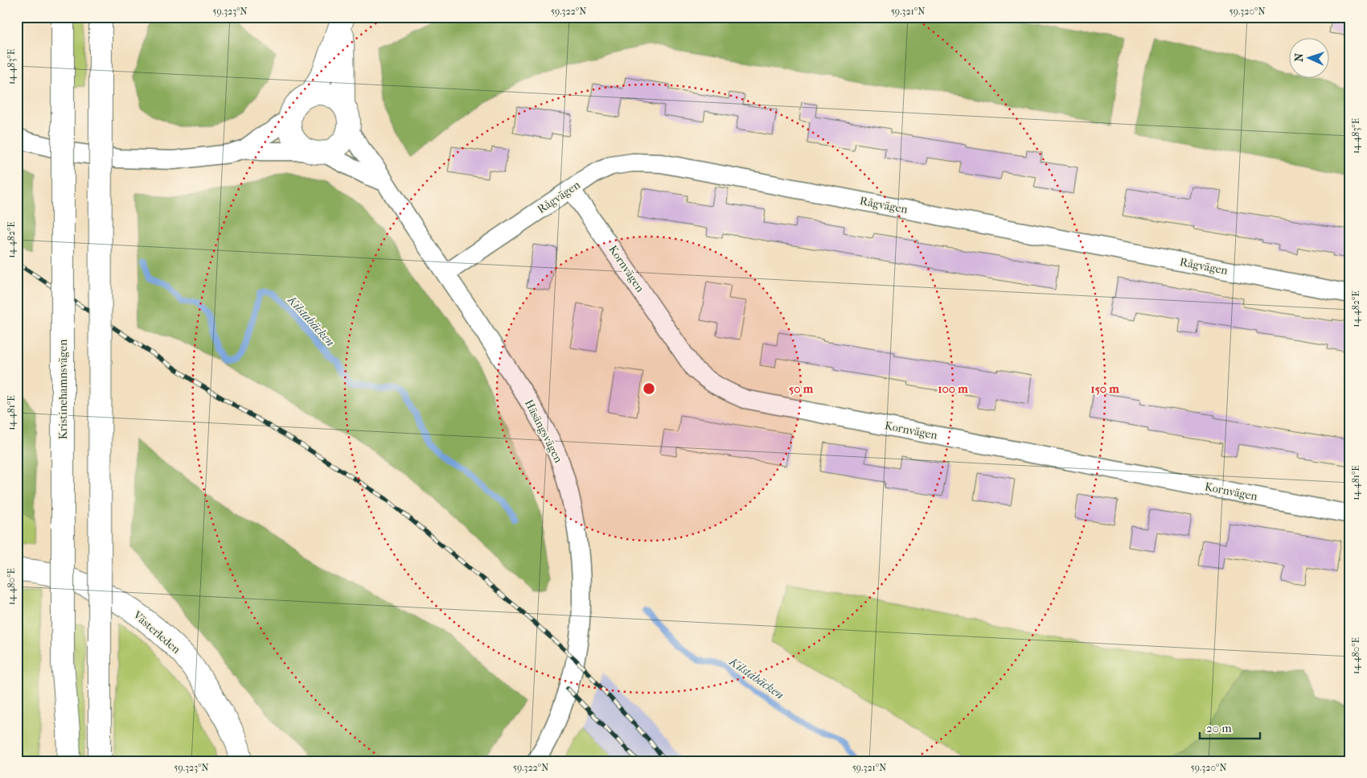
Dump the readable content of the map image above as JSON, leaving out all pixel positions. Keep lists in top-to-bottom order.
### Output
{
  "streets": {
    "main road": ["Kristinehamnsvägen", "Västerleden"],
    "street": ["Rågvägen", "Kornvägen", "Häsängsvägen"]
  },
  "crossings": [
    ["Rågvägen", "Kornvägen"],
    ["Rågvägen", "Häsängsvägen"]
  ],
  "water": ["Kilstabäcken"],
  "scale_bar": "20 m",
  "north": "left",
  "coordinates": [
    "59.323°N",
    "59.322°N",
    "59.321°N",
    "59.320°N",
    "14.483°E",
    "14.482°E",
    "14.481°E",
    "14.480°E"
  ],
  "rings": ["50 m", "100 m", "150 m"]
}
